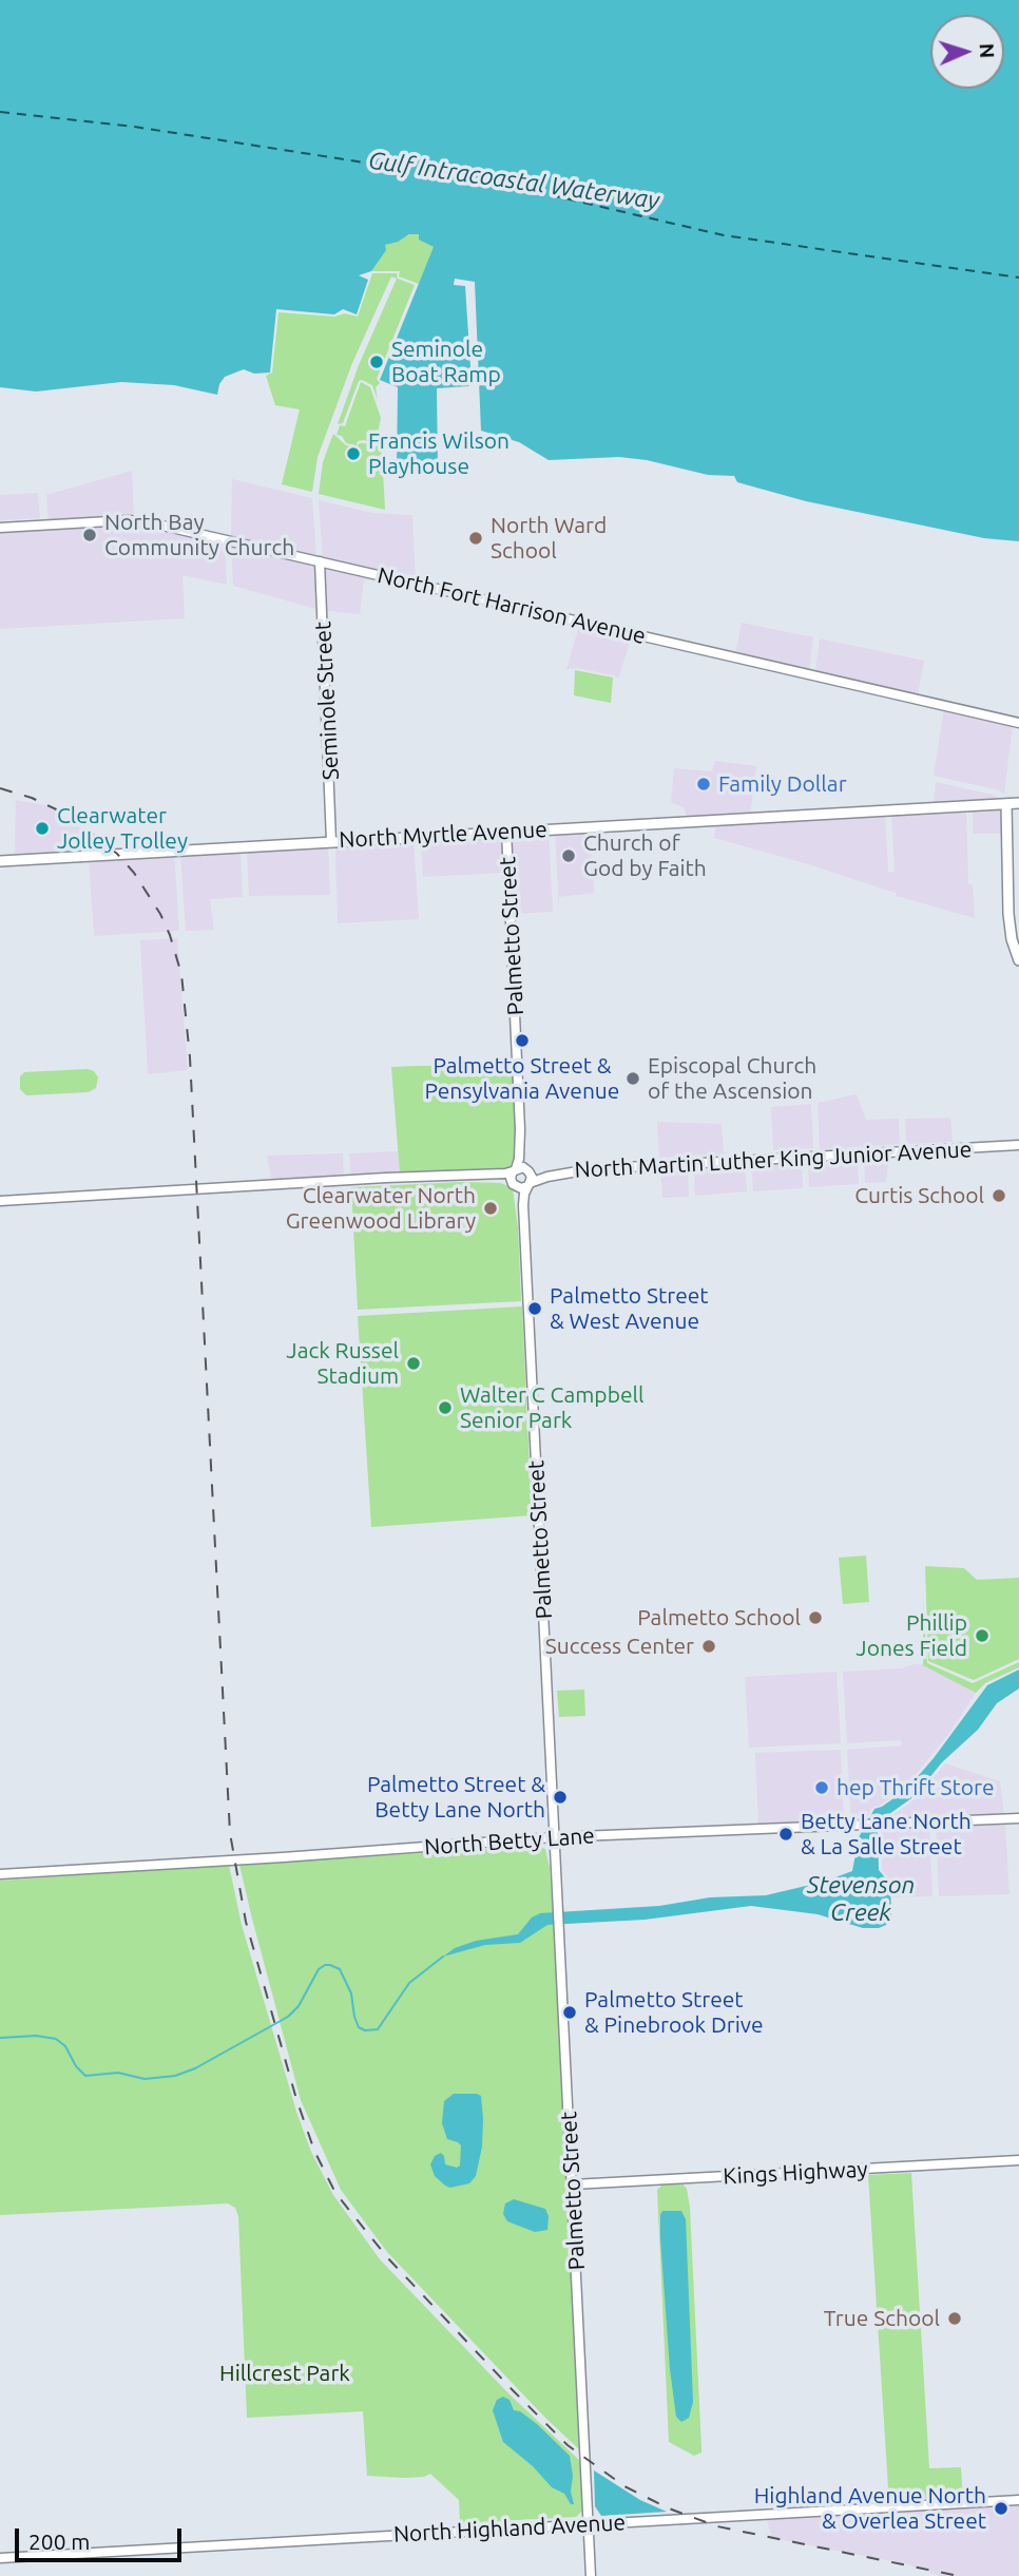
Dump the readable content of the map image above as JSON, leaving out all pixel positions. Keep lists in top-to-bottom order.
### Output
{
  "streets": {
    "main road": ["North Myrtle Avenue"],
    "street": [
      "North Fort Harrison Avenue",
      "Seminole Street",
      "Palmetto Street",
      "North Martin Luther King Junior Avenue",
      "North Betty Lane",
      "Kings Highway",
      "North Highland Avenue"
    ]
  },
  "crossings": [
    ["North Fort Harrison Avenue", "Seminole Street"],
    ["Seminole Street", "North Myrtle Avenue"],
    ["North Myrtle Avenue", "Palmetto Street"],
    ["Palmetto Street", "North Martin Luther King Junior Avenue"],
    ["Palmetto Street", "North Betty Lane"],
    ["Palmetto Street", "Kings Highway"],
    ["Palmetto Street", "North Highland Avenue"]
  ],
  "water": ["Gulf Intracoastal Waterway", "Stevenson Creek"],
  "parks": ["Hillcrest Park"],
  "places": [
    "Seminole Boat Ramp",
    "Francis Wilson Playhouse",
    "North Bay Community Church",
    "North Ward School",
    "Family Dollar",
    "Clearwater Jolley Trolley",
    "Church of God by Faith",
    "Palmetto Street & Pensylvania Avenue",
    "Episcopal Church of the Ascension",
    "Curtis School",
    "Clearwater North Greenwood Library",
    "Palmetto Street & West Avenue",
    "Jack Russel Stadium",
    "Walter C Campbell Senior Park",
    "Palmetto School",
    "Phillip Jones Field",
    "Success Center",
    "hep Thrift Store",
    "Palmetto Street & Betty Lane North",
    "Betty Lane North & La Salle Street",
    "Palmetto Street & Pinebrook Drive",
    "True School",
    "Highland Avenue North & Overlea Street"
  ],
  "scale_bar": "200 m",
  "north": "right"
}
